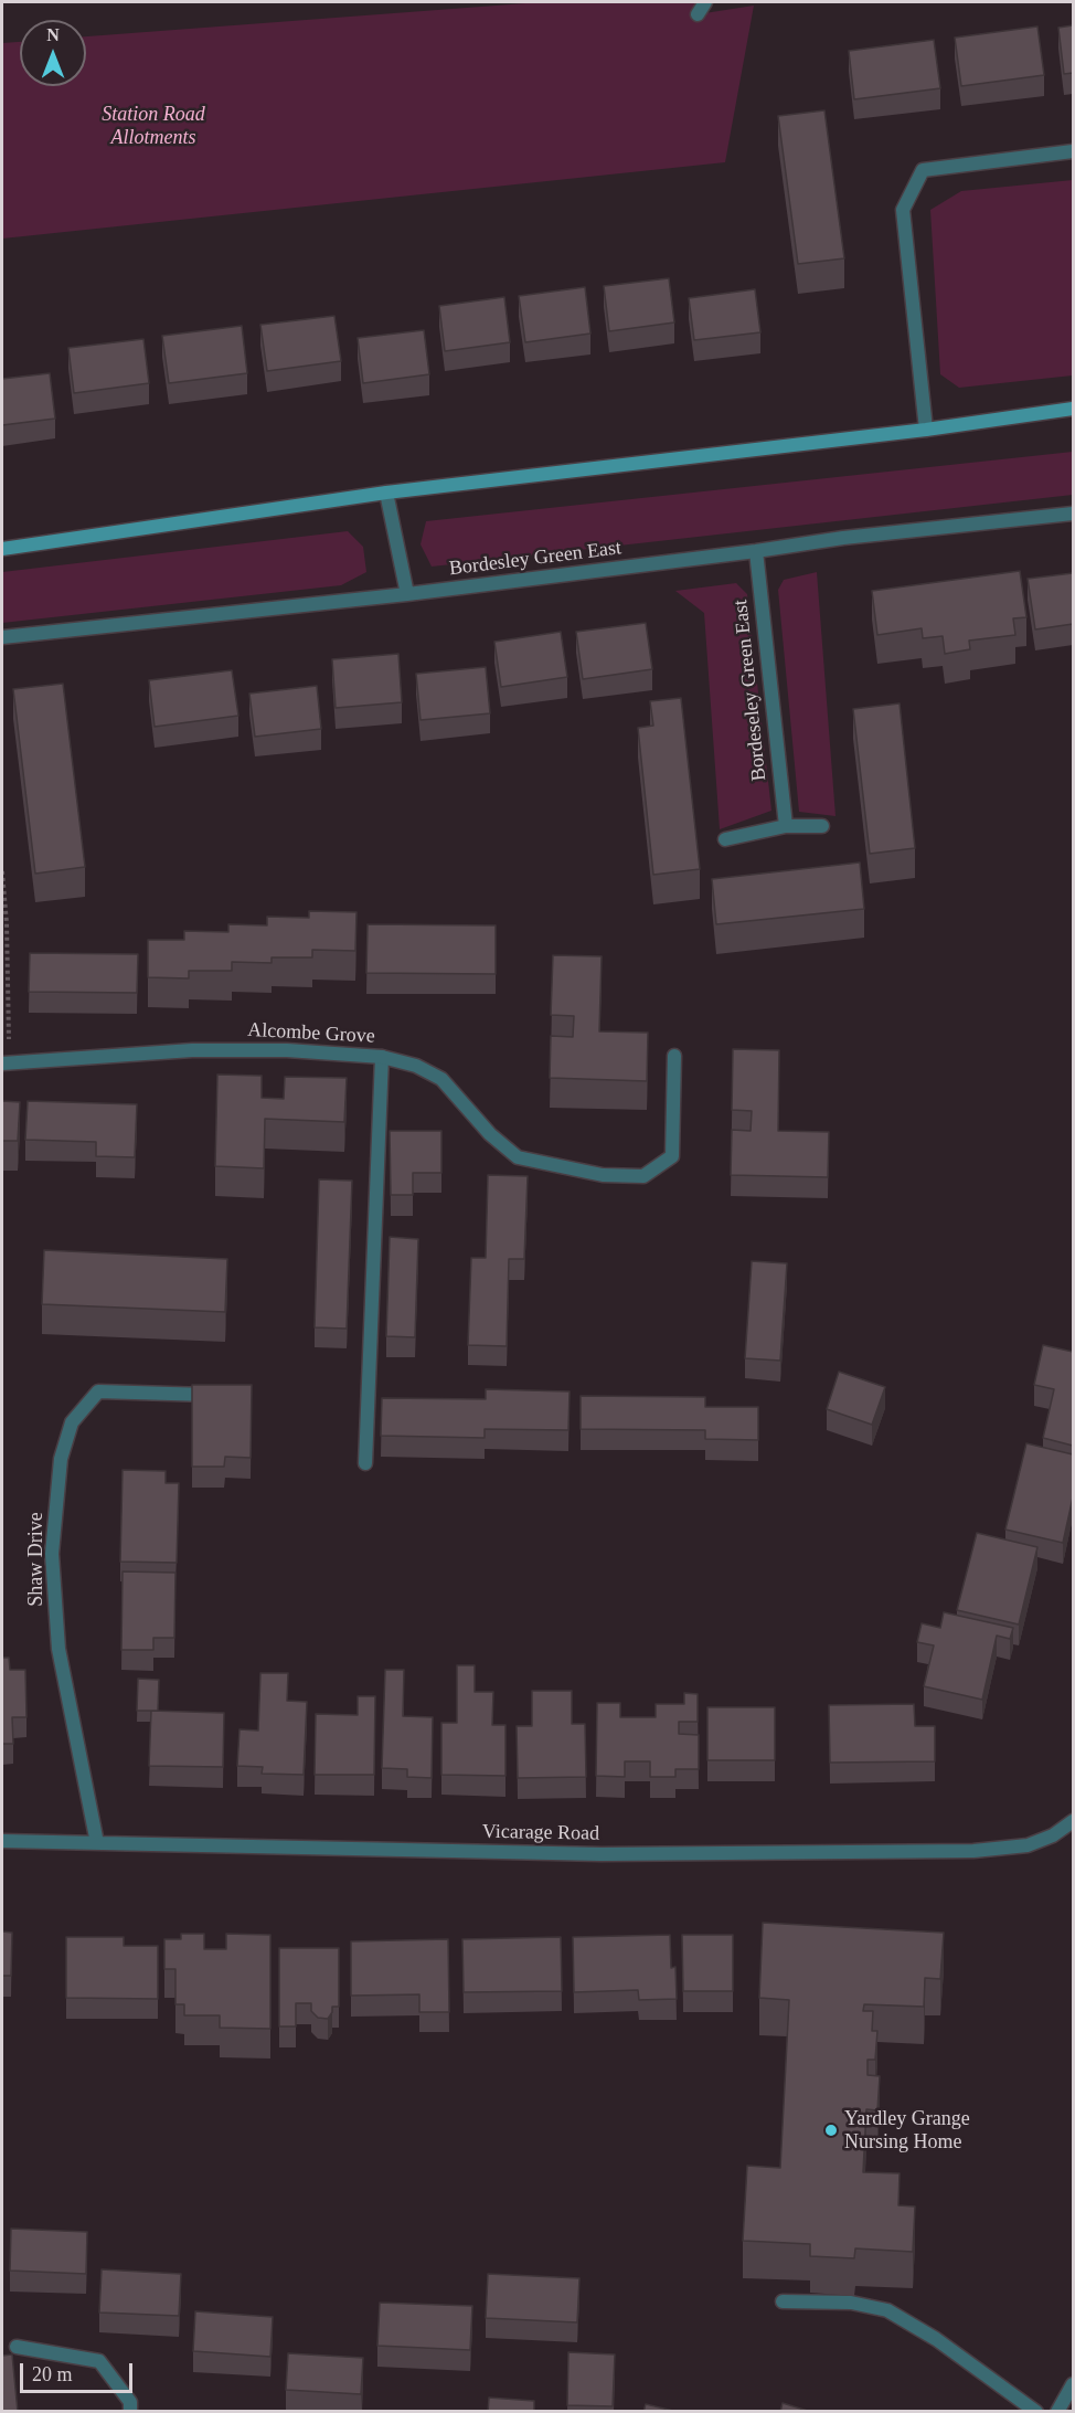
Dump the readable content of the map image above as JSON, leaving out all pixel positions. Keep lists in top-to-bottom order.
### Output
{
  "streets": {
    "street": [
      "Bordesley Green East",
      "Bordeseley Green East",
      "Alcombe Grove",
      "Shaw Drive",
      "Vicarage Road"
    ]
  },
  "crossings": [
    ["Bordesley Green East", "Bordeseley Green East"],
    ["Shaw Drive", "Vicarage Road"]
  ],
  "parks": ["Station Road Allotments"],
  "places": ["Yardley Grange Nursing Home"],
  "scale_bar": "20 m",
  "north": "top"
}
